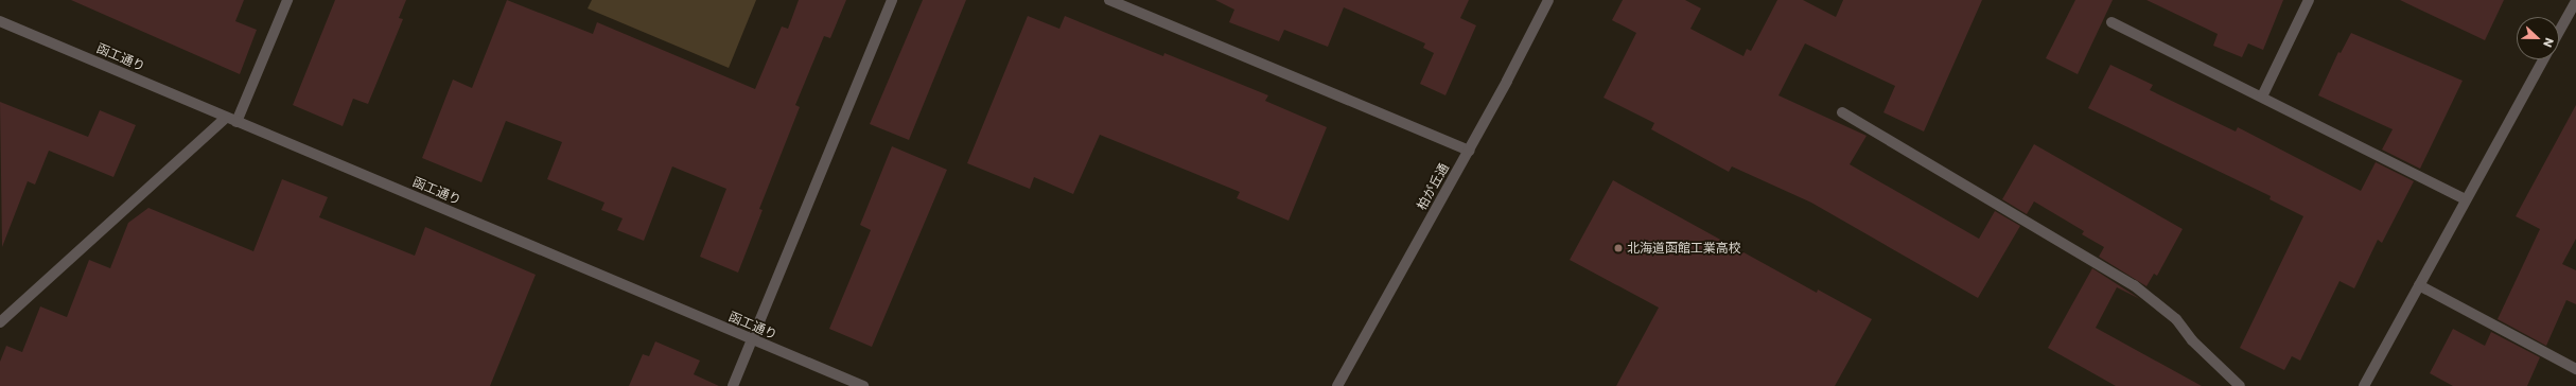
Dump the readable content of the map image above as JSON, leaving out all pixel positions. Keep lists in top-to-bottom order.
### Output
{
  "streets": {
    "street": ["函工通り", "柏が丘通"]
  },
  "places": ["北海道函館工業高校"],
  "north": "right"
}
